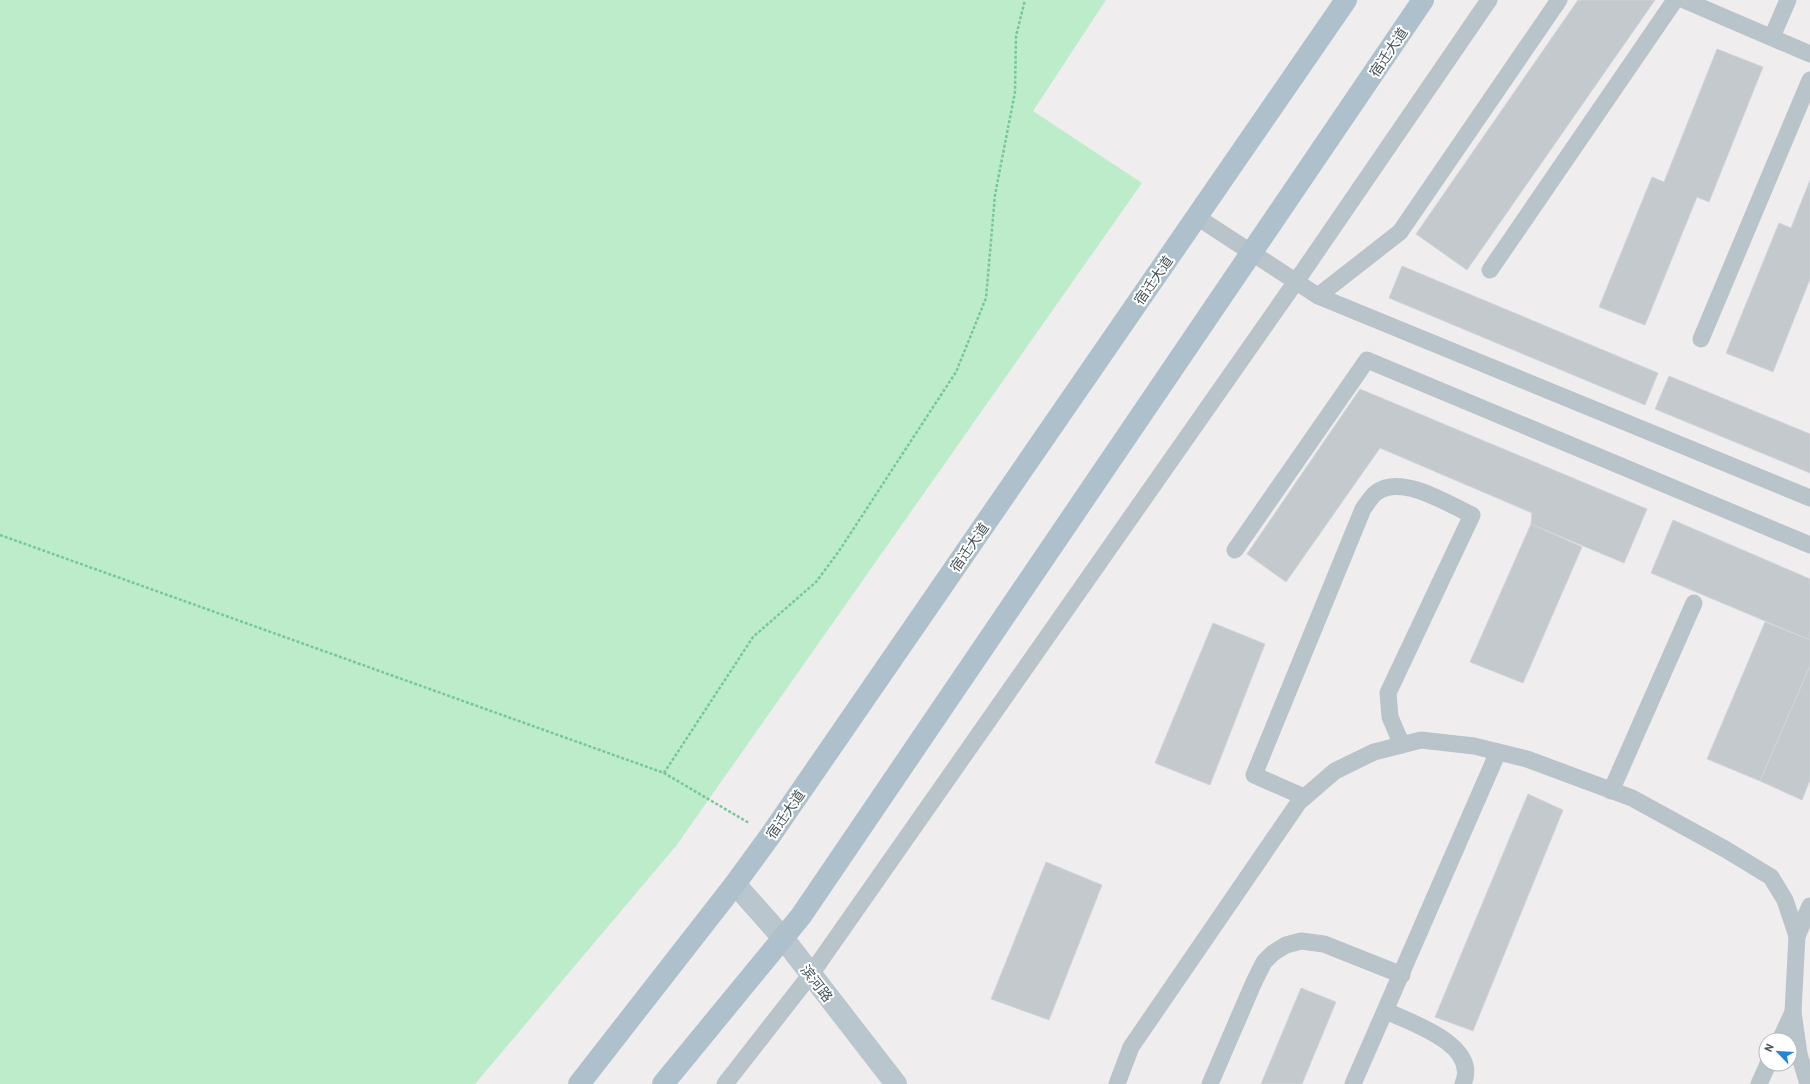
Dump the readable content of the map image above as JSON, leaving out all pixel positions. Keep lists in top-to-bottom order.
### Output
{
  "streets": {
    "main road": ["宿迁大道", "滨河路"]
  },
  "crossings": [
    ["宿迁大道", "滨河路"]
  ],
  "north": "top left"
}
